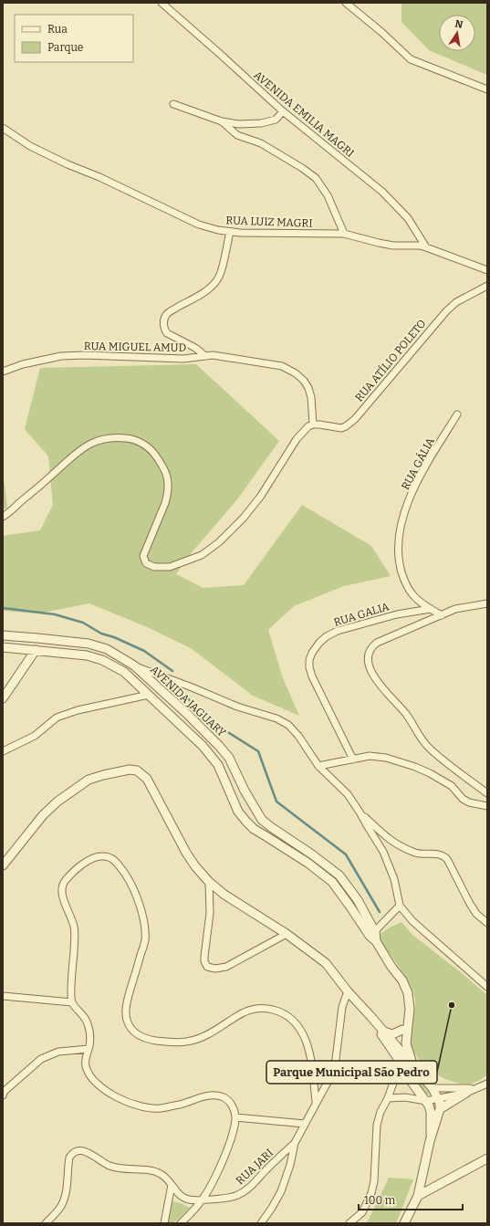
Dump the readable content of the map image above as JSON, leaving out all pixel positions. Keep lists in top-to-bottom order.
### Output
{
  "streets": {
    "street": [
      "AVENIDA EMILIA MAGRI",
      "RUA LUIZ MAGRI",
      "RUA MIGUEL AMUD",
      "RUA ATÍLIO POLETO",
      "RUA GÁLIA",
      "RUA GALIA",
      "AVENIDA JAGUARY",
      "RUA JARI"
    ]
  },
  "crossings": [
    ["AVENIDA EMILIA MAGRI", "RUA LUIZ MAGRI"],
    ["RUA MIGUEL AMUD", "RUA ATÍLIO POLETO"],
    ["RUA GÁLIA", "RUA GALIA"]
  ],
  "places": ["Parque Municipal São Pedro"],
  "legend": ["Rua", "Parque"],
  "scale_bar": "100 m",
  "north": "top"
}
